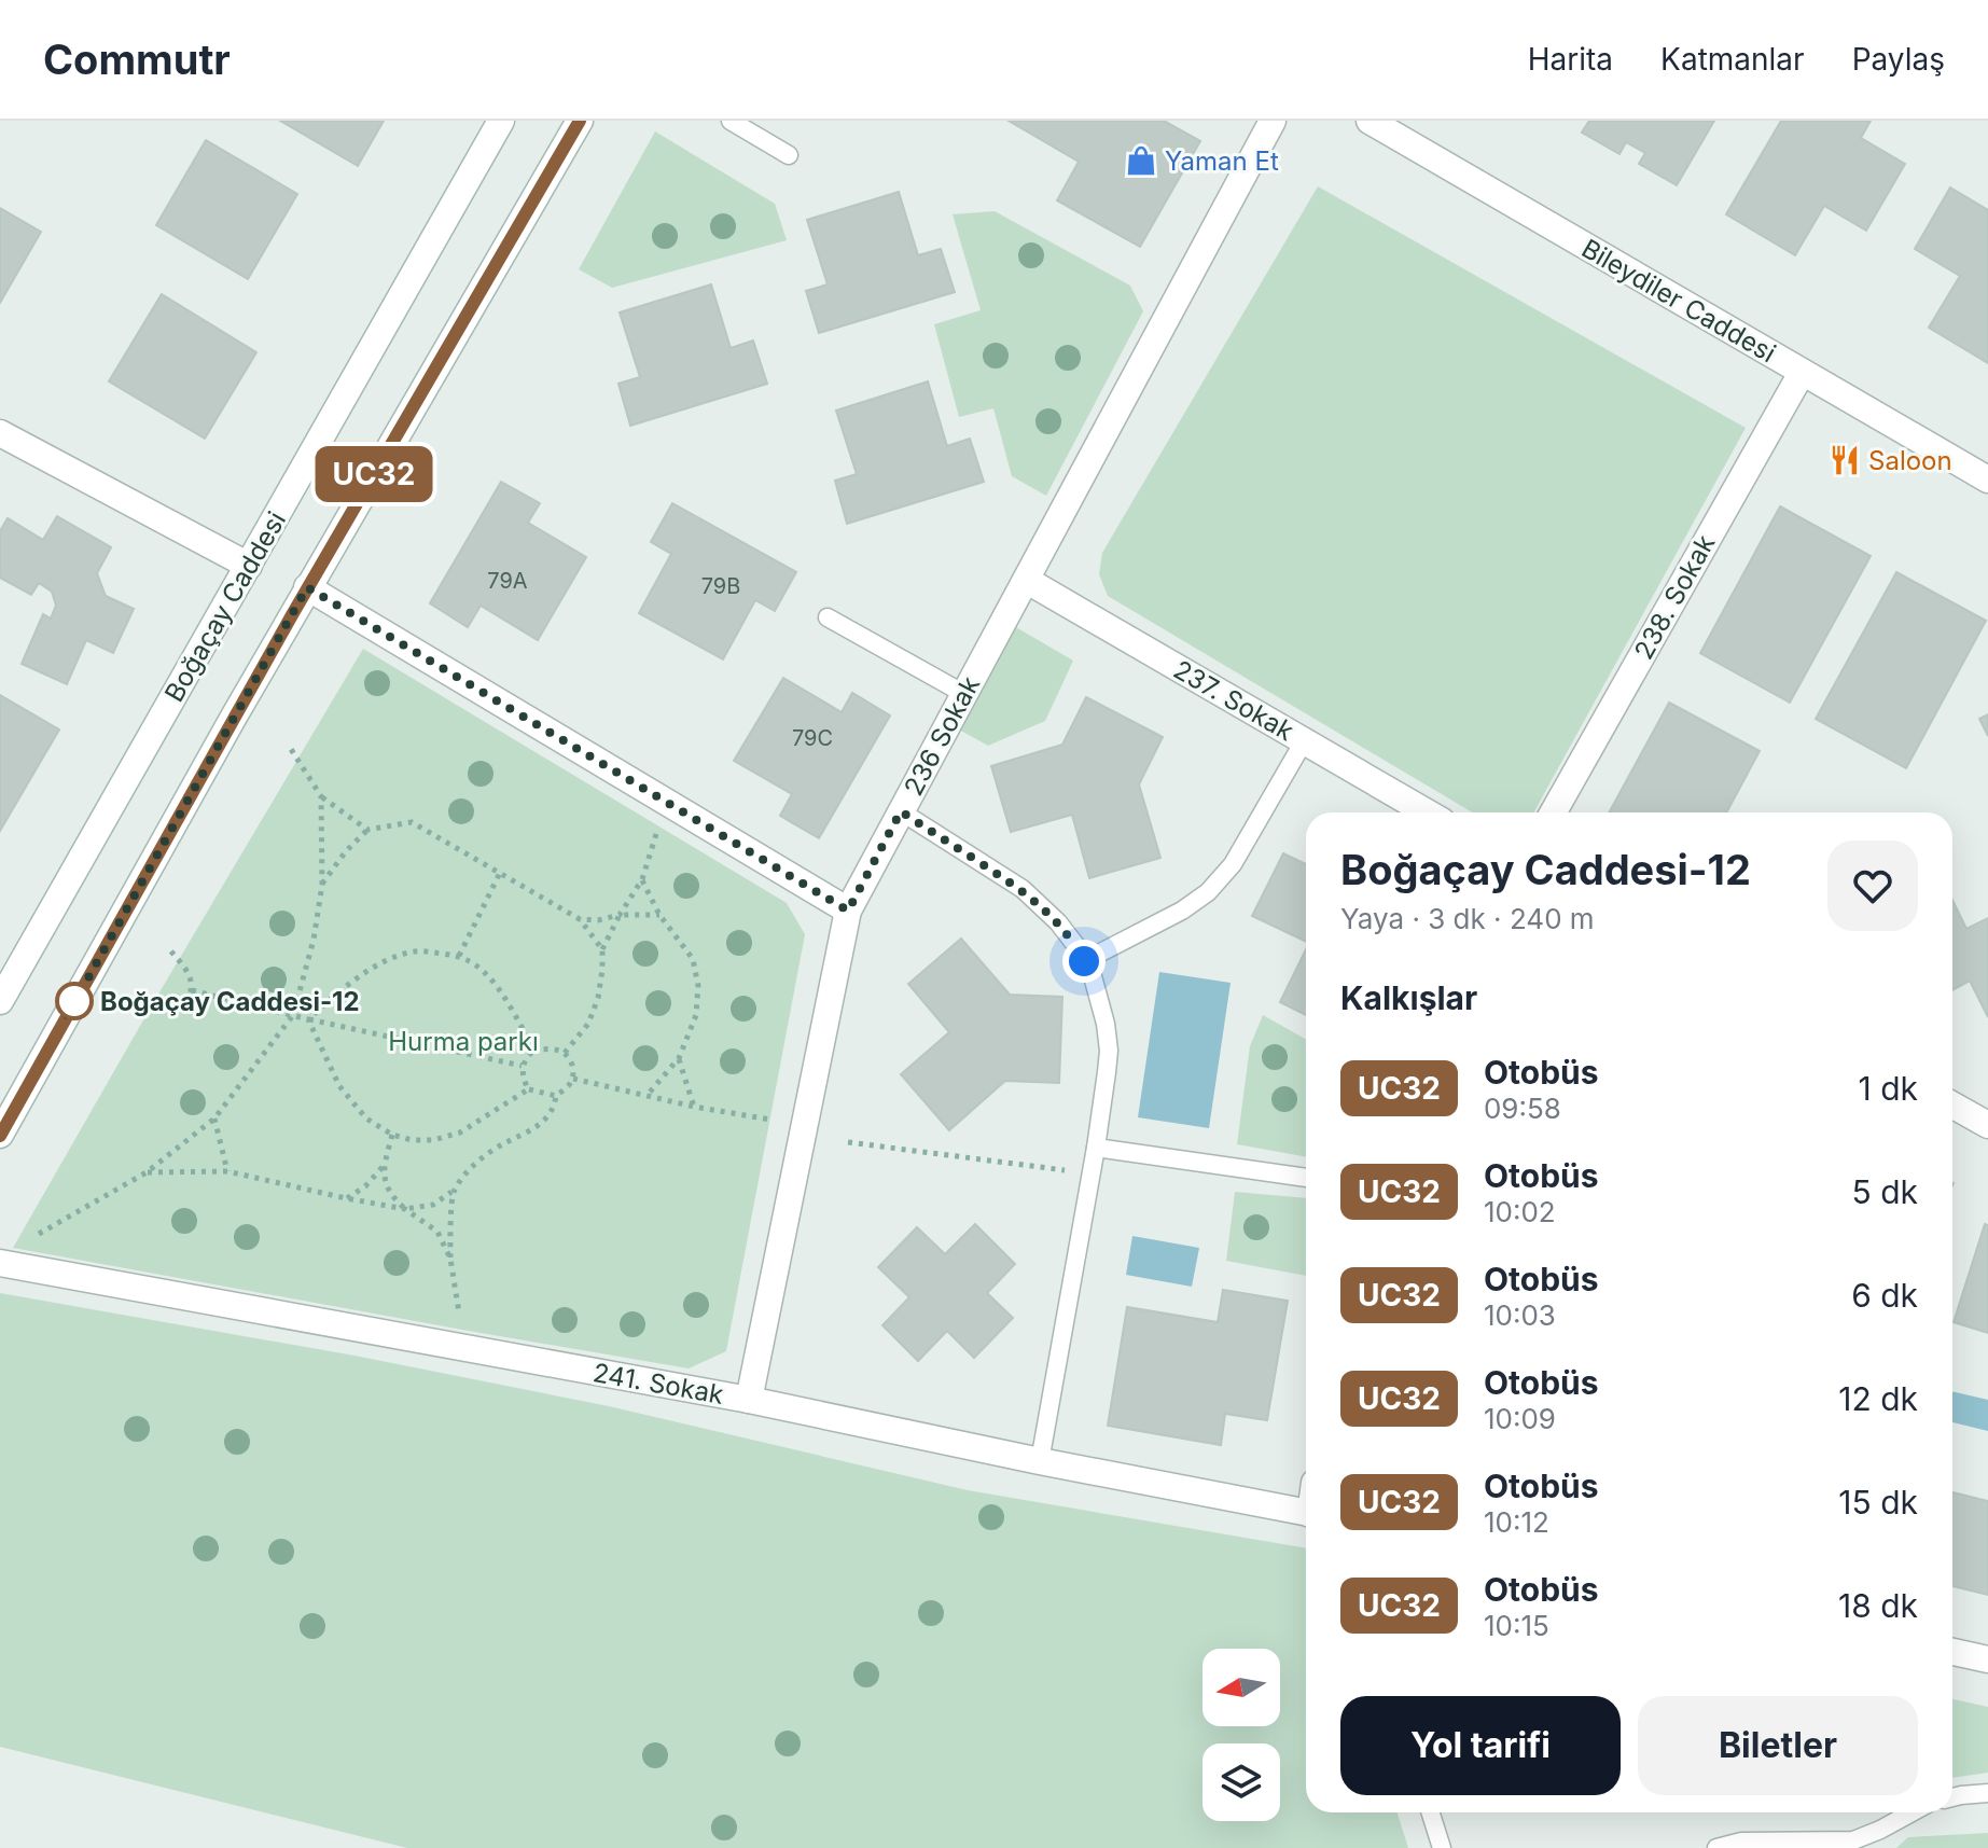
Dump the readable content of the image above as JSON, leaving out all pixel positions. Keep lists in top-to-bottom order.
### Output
{
  "streets": {
    "street": [
      "Bileydiler Caddesi",
      "238. Sokak",
      "Boğaçay Caddesi",
      "237. Sokak",
      "236 Sokak",
      "241. Sokak"
    ]
  },
  "crossings": [
    ["Bileydiler Caddesi", "238. Sokak"],
    ["237. Sokak", "236 Sokak"],
    ["236 Sokak", "241. Sokak"]
  ],
  "parks": ["Hurma parkı"],
  "places": {
    "shop": ["Yaman Et"],
    "restaurant": ["Saloon"],
    "other": ["Boğaçay Caddesi-12"]
  },
  "lines": ["bus line UC32"],
  "house_numbers": ["79A", "79B", "79C"],
  "north": "left",
  "page": {
    "header": "Commutr",
    "nav": ["Harita", "Katmanlar", "Paylaş"],
    "on_map": "UC32",
    "heading": [
      ["Boğaçay Caddesi-12", "Yaya · 3 dk · 240 m"],
      "Kalkışlar"
    ],
    "list": [
      {
        "mark": "UC32",
        "name": "Otobüs",
        "note": "09:58",
        "value": "1 dk"
      },
      {
        "mark": "UC32",
        "name": "Otobüs",
        "note": "10:02",
        "value": "5 dk"
      },
      {
        "mark": "UC32",
        "name": "Otobüs",
        "note": "10:03",
        "value": "6 dk"
      },
      {
        "mark": "UC32",
        "name": "Otobüs",
        "note": "10:09",
        "value": "12 dk"
      },
      {
        "mark": "UC32",
        "name": "Otobüs",
        "note": "10:12",
        "value": "15 dk"
      },
      {
        "mark": "UC32",
        "name": "Otobüs",
        "note": "10:15",
        "value": "18 dk"
      }
    ],
    "buttons": ["Yol tarifi", "Biletler"]
  }
}
